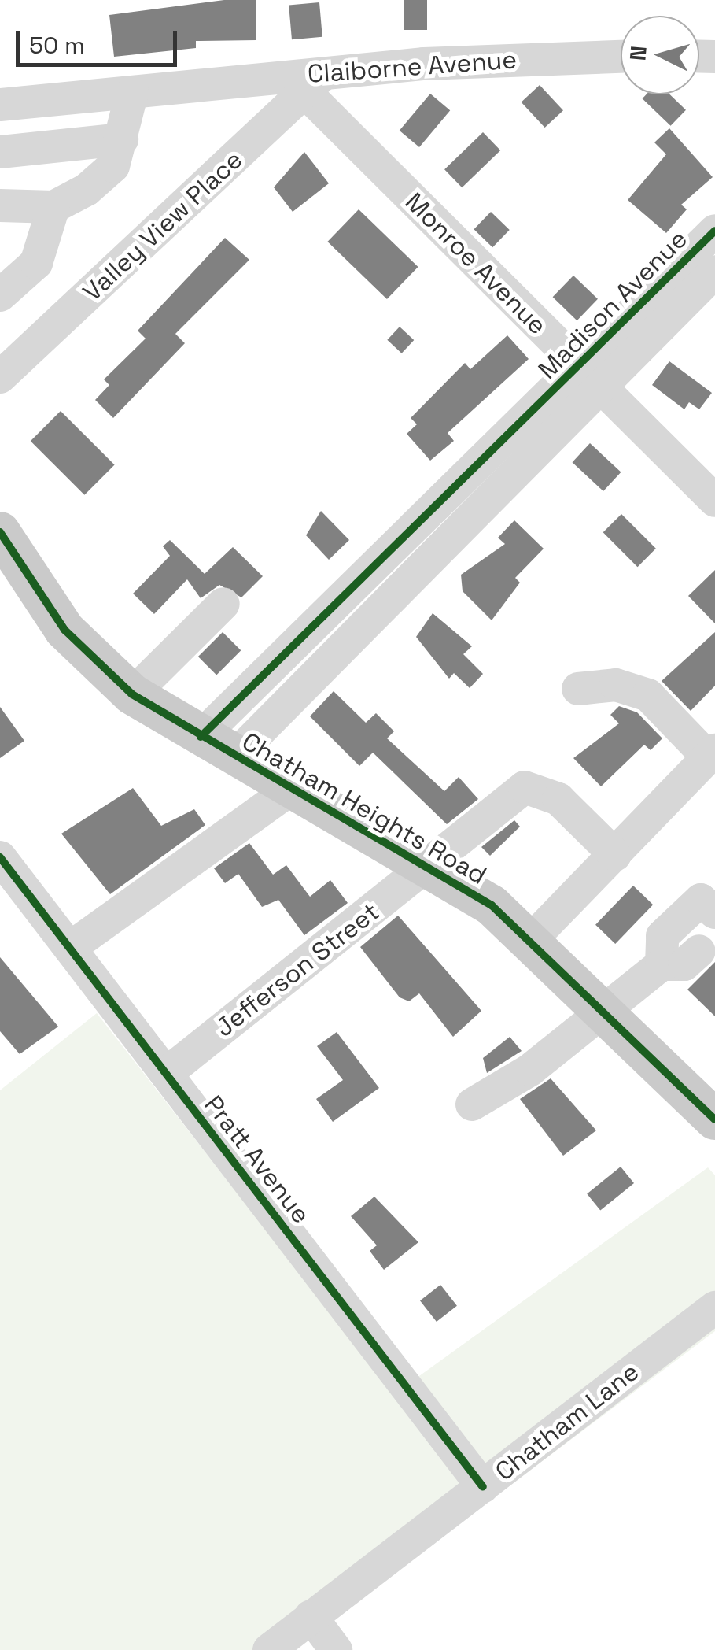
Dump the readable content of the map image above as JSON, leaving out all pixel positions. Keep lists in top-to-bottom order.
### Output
{
  "streets": {
    "main road": ["Chatham Heights Road"],
    "street": [
      "Claiborne Avenue",
      "Valley View Place",
      "Monroe Avenue",
      "Madison Avenue",
      "Jefferson Street",
      "Pratt Avenue",
      "Chatham Lane"
    ]
  },
  "crossings": [
    ["Claiborne Avenue", "Valley View Place"],
    ["Claiborne Avenue", "Monroe Avenue"],
    ["Valley View Place", "Monroe Avenue"],
    ["Monroe Avenue", "Madison Avenue"],
    ["Madison Avenue", "Chatham Heights Road"],
    ["Chatham Heights Road", "Jefferson Street"],
    ["Jefferson Street", "Pratt Avenue"],
    ["Pratt Avenue", "Chatham Lane"]
  ],
  "scale_bar": "50 m",
  "north": "left"
}
